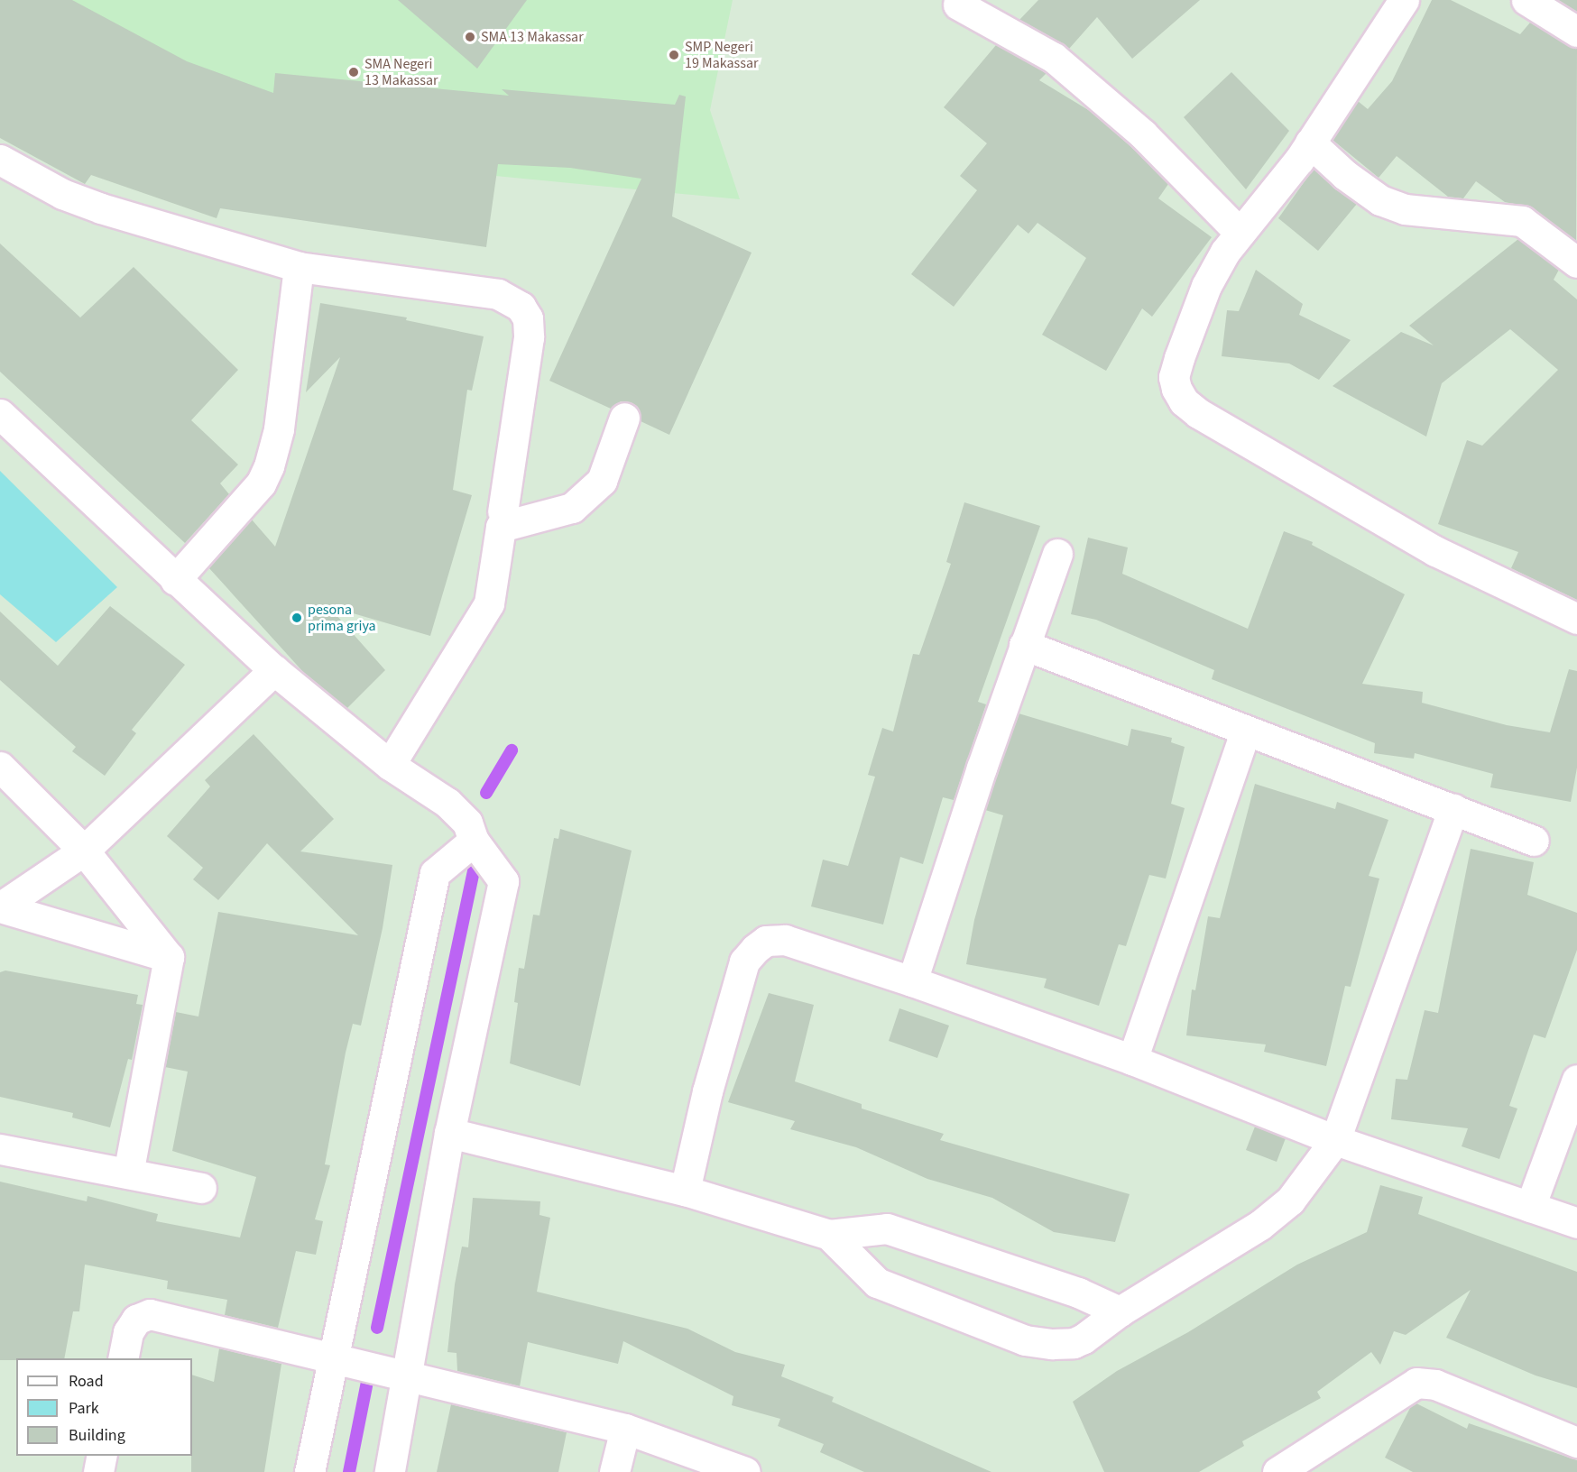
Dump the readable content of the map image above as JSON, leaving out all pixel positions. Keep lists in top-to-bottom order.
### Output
{
  "places": [
    "SMA 13 Makassar",
    "SMP Negeri 19 Makassar",
    "SMA Negeri 13 Makassar",
    "pesona prima griya"
  ],
  "legend": ["Road", "Park", "Building"]
}
